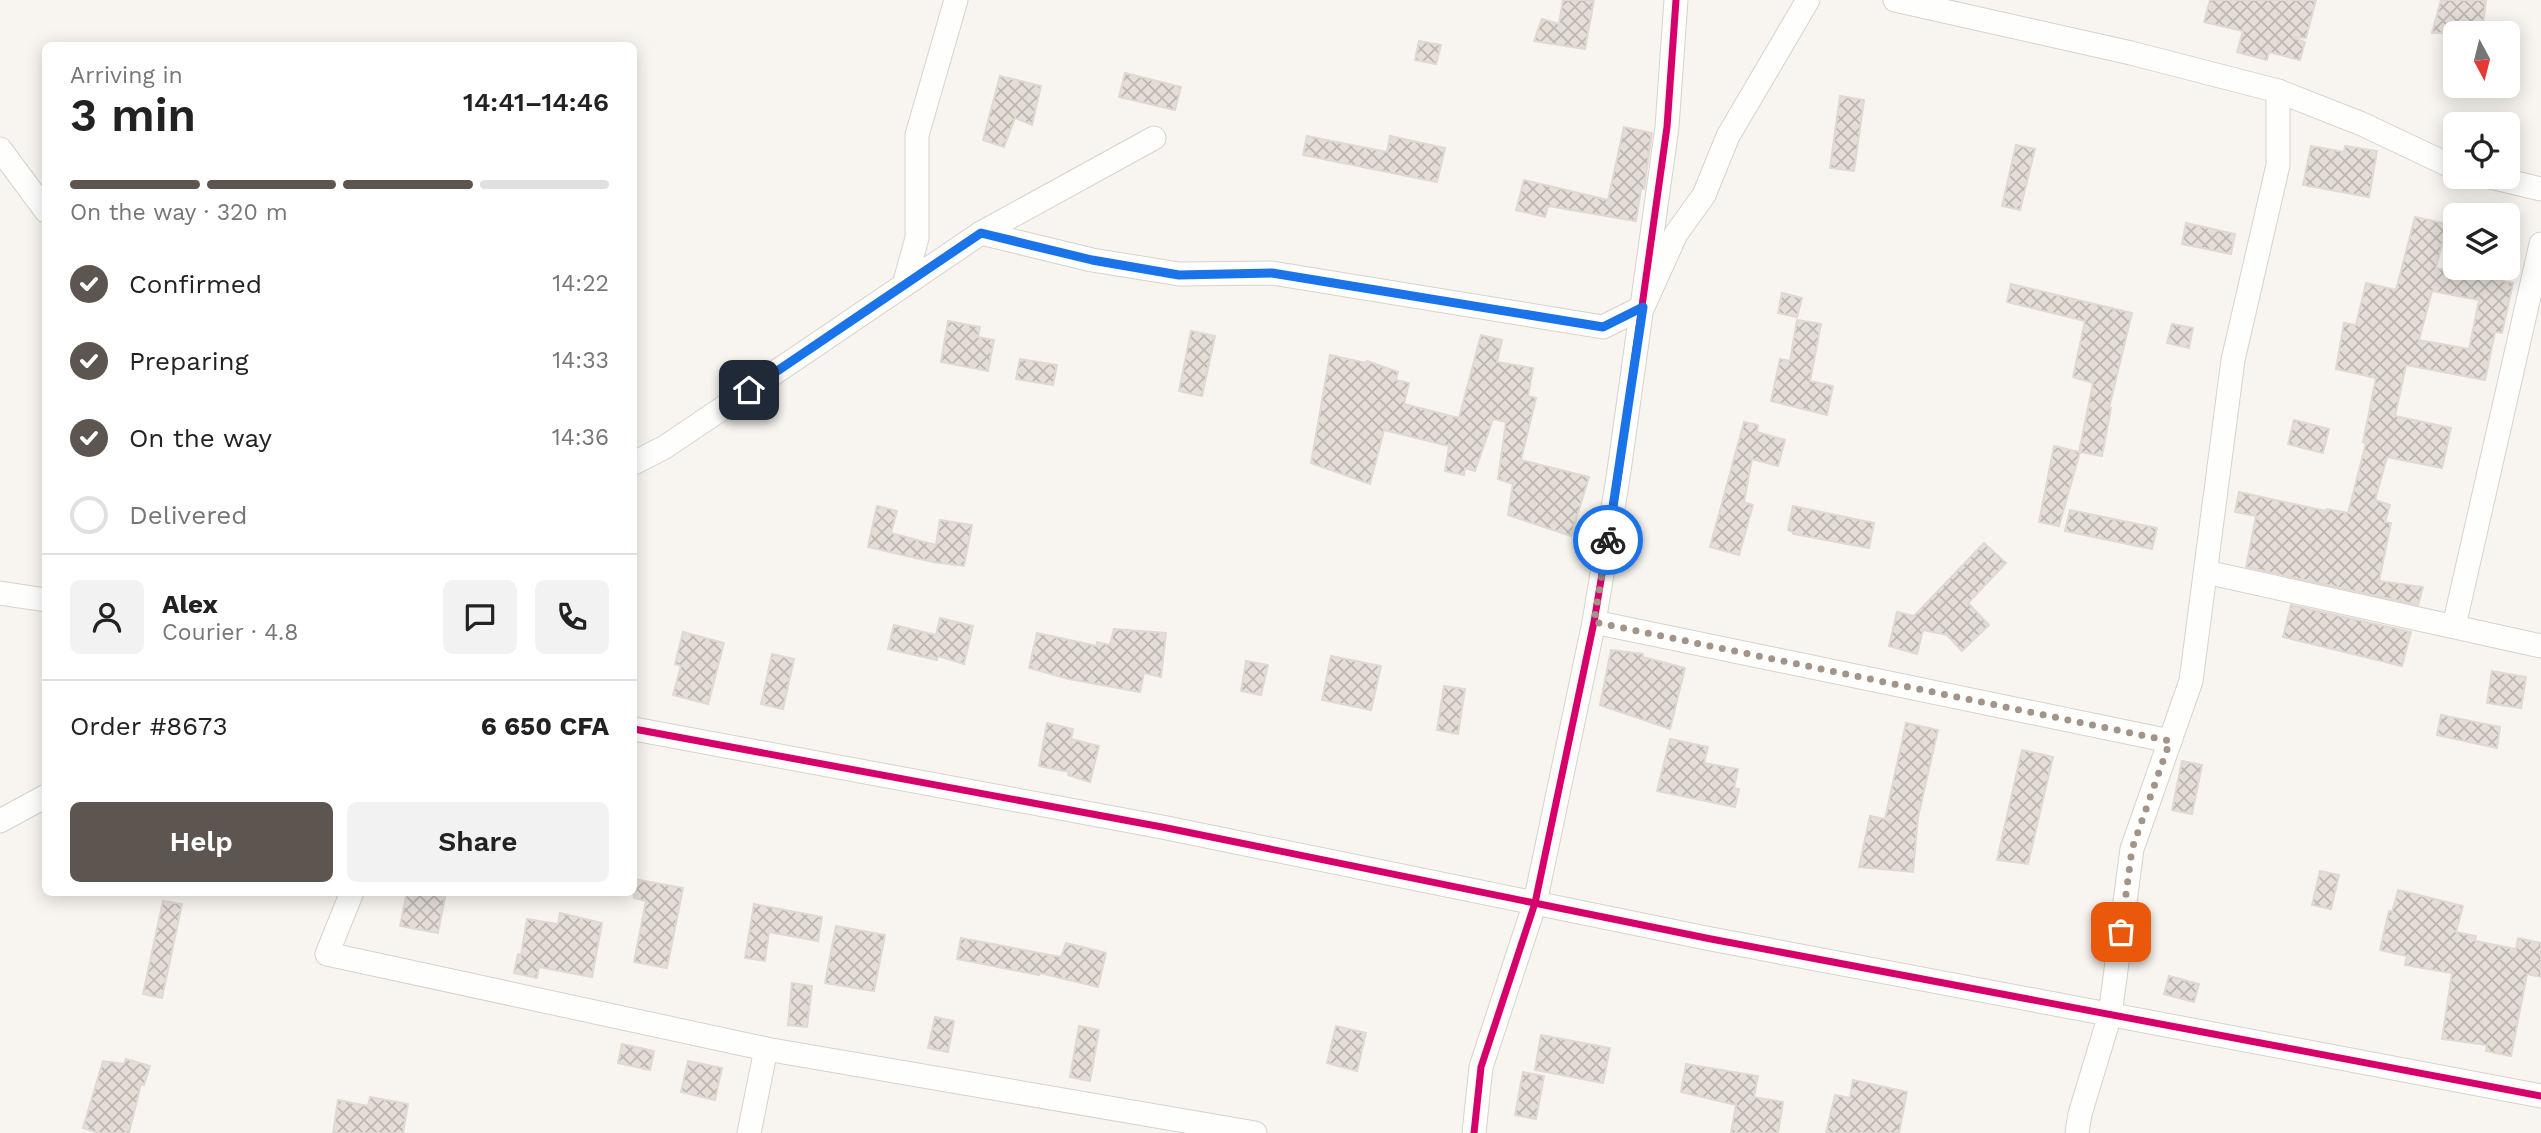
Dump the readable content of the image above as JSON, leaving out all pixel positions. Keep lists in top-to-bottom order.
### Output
{
  "north": "bottom",
  "page": {
    "heading": ["3 min", "Arriving in", "14:41–14:46"],
    "panel": [
      "Alex",
      "Courier · 4.8",
      "Order #8673",
      "6 650 CFA"
    ],
    "bar": "On the way · 320 m",
    "list": [
      ["Confirmed", "14:22"],
      ["Preparing", "14:33"],
      ["On the way", "14:36"],
      "Delivered"
    ],
    "buttons": ["Help", "Share"]
  }
}
